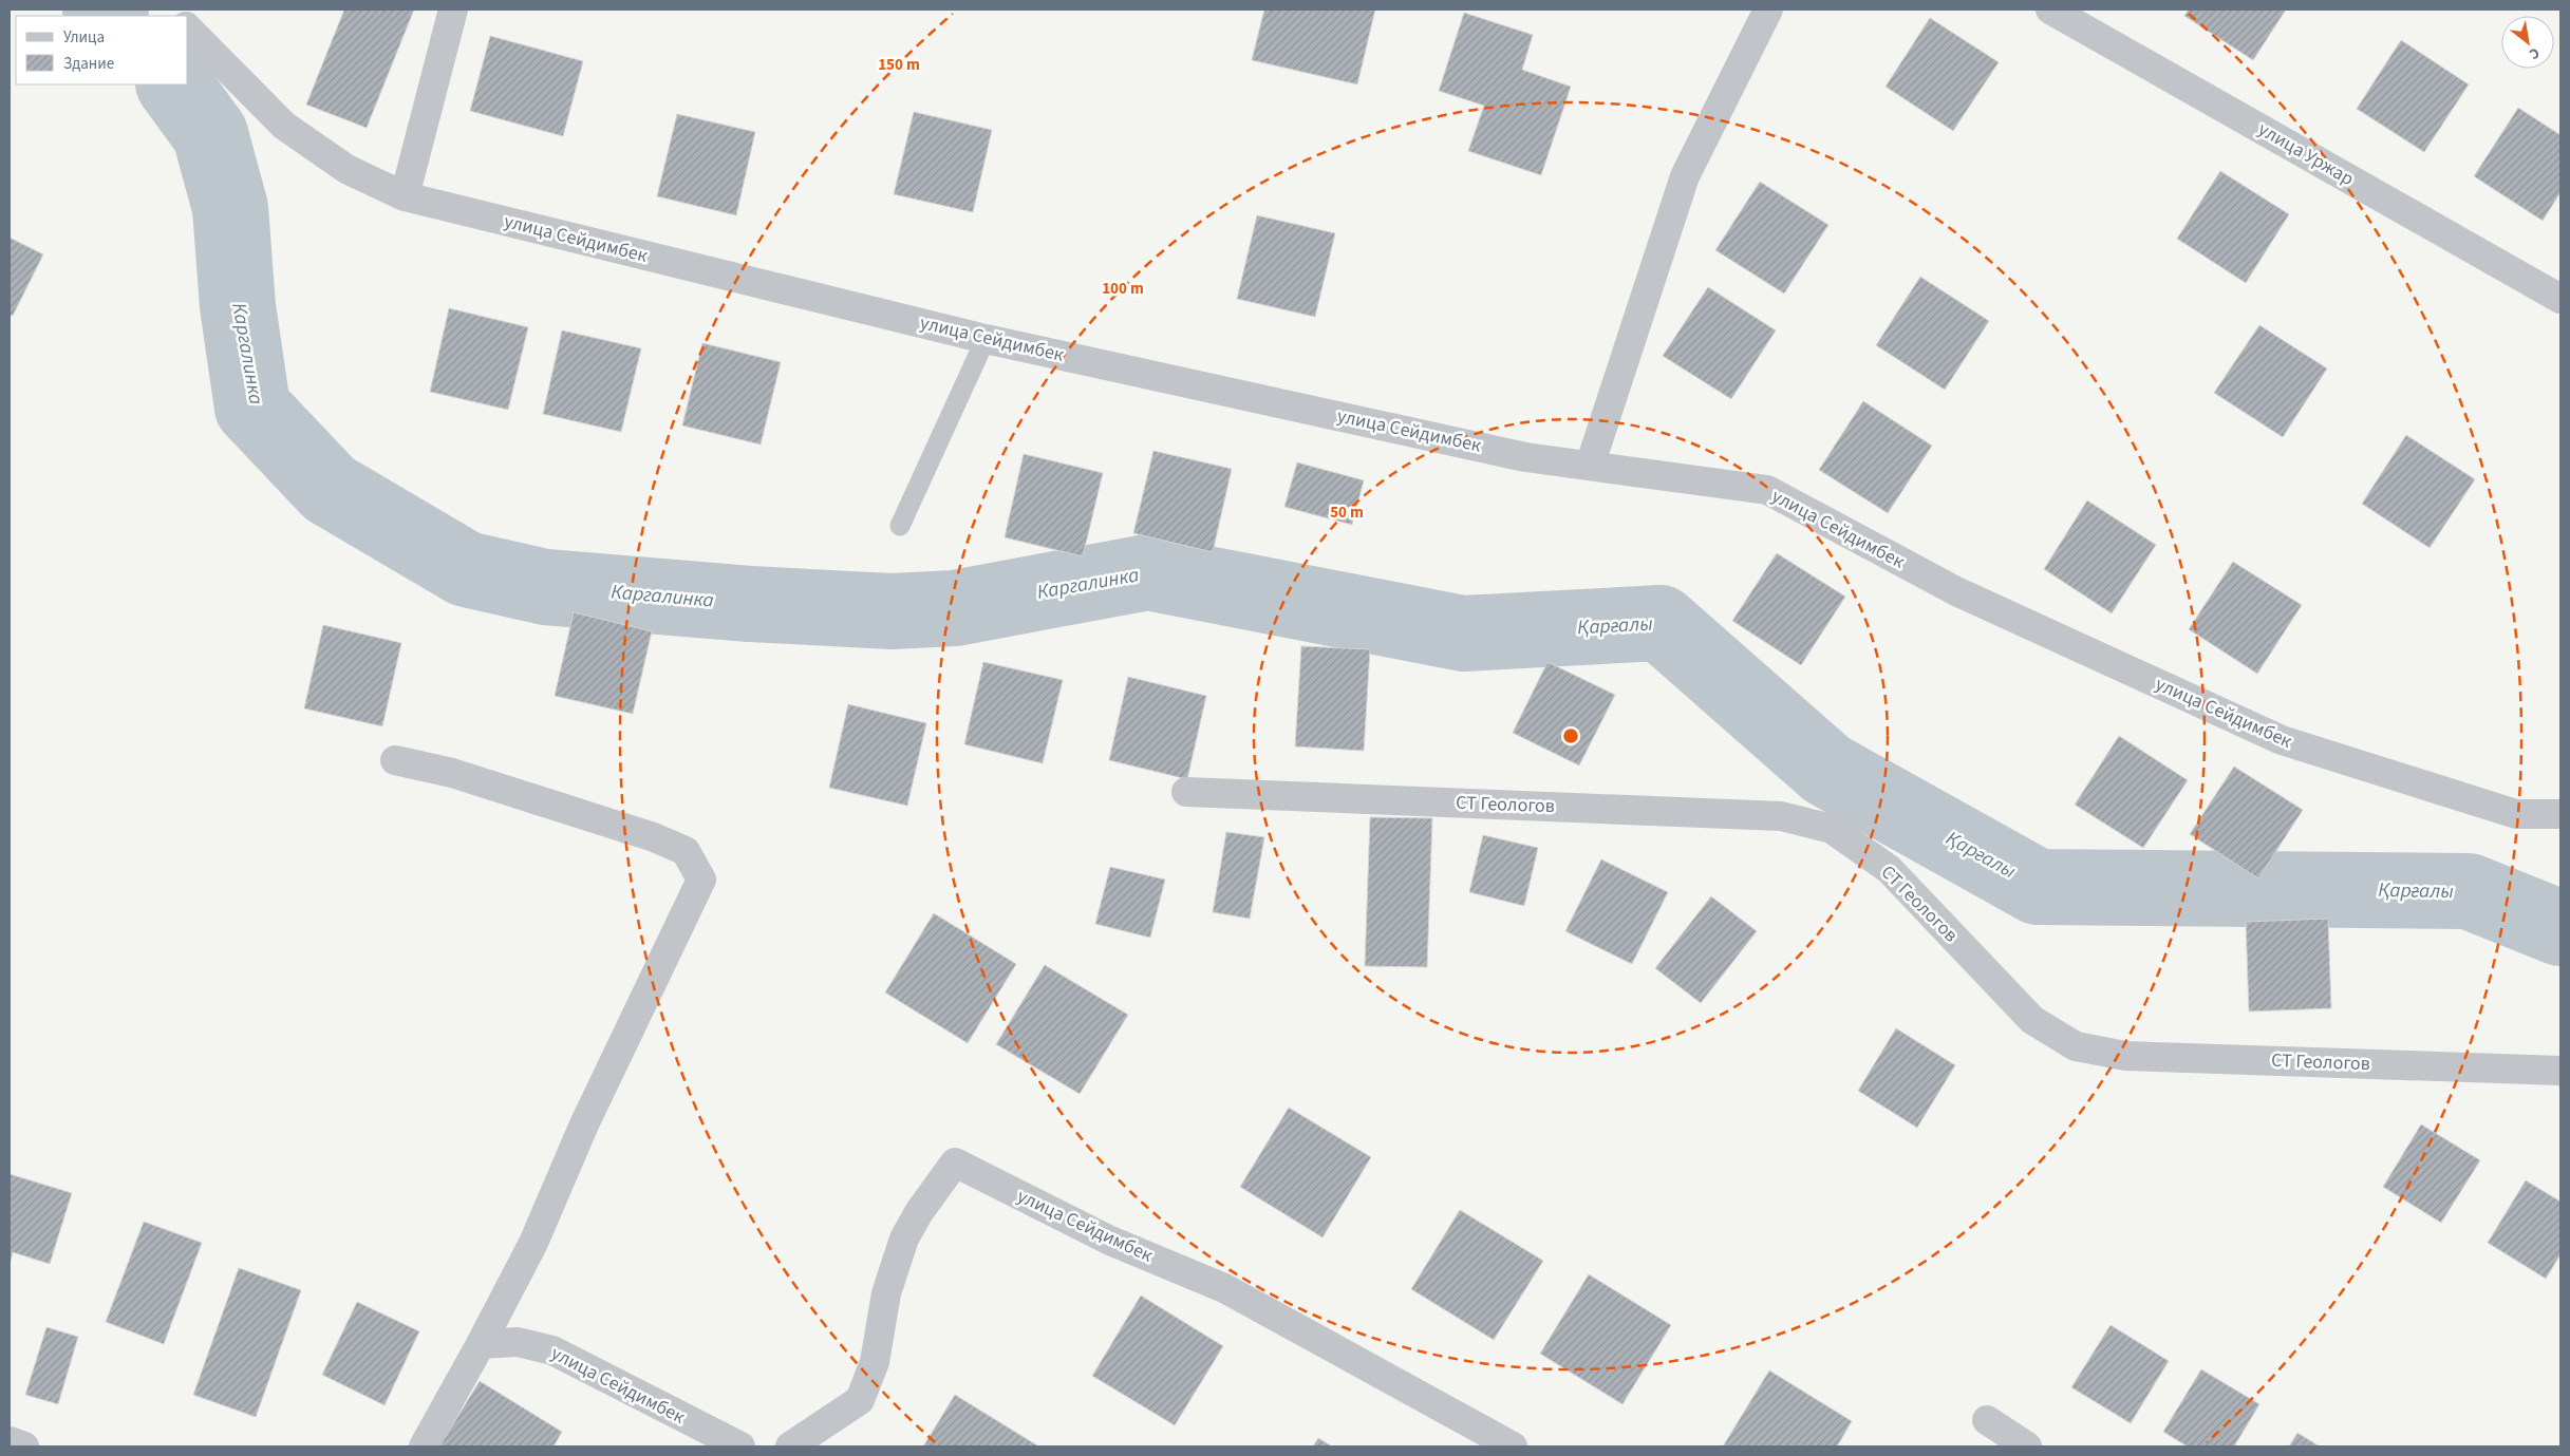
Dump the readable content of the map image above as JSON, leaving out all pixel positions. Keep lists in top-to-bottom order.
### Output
{
  "streets": {
    "street": ["улица Уржар", "улица Сейдимбек", "СТ Геологов"]
  },
  "water": ["Каргалинка", "Қарғалы"],
  "legend": ["Улица", "Здание"],
  "north": "bottom right",
  "rings": ["150 m", "100 m", "50 m"]
}
